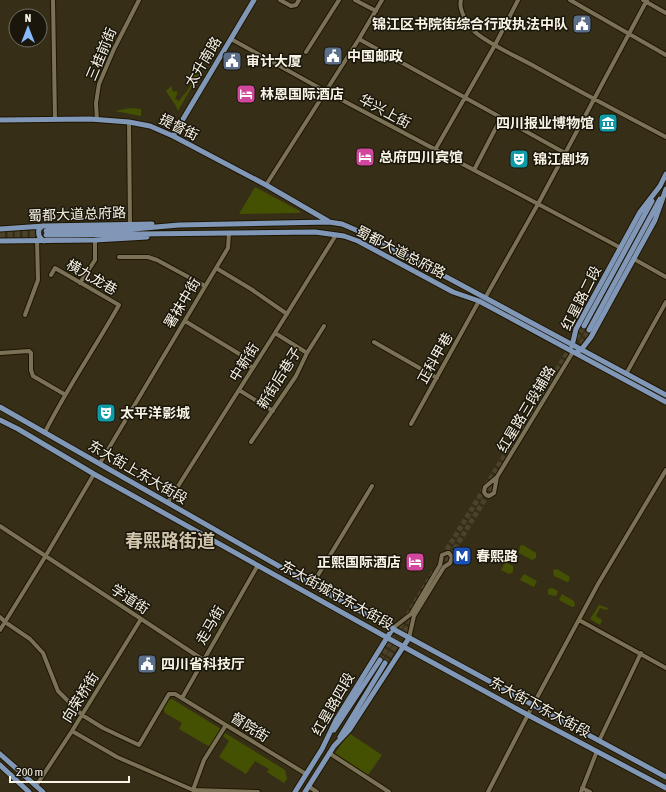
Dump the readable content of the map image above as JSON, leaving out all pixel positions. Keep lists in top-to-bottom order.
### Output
{
  "streets": {
    "main road": [
      "太升南路",
      "提督街",
      "蜀都大道总府路",
      "红星路二段",
      "东大街上东大街段",
      "东大街城守东大街段",
      "红星路四段",
      "东大街下东大街段"
    ],
    "street": [
      "三桂前街",
      "华兴上街",
      "横九龙巷",
      "署袜中街",
      "正科甲巷",
      "中新街",
      "新街后巷子",
      "红星路三段辅路",
      "学道街",
      "走马街",
      "向荣桥街",
      "督院街"
    ]
  },
  "crossings": [
    ["三桂前街", "提督街"],
    ["太升南路", "华兴上街"],
    ["太升南路", "提督街"],
    ["华兴上街", "红星路二段"],
    ["提督街", "蜀都大道总府路"],
    ["蜀都大道总府路", "红星路二段"],
    ["蜀都大道总府路", "署袜中街"],
    ["蜀都大道总府路", "正科甲巷"],
    ["蜀都大道总府路", "中新街"],
    ["蜀都大道总府路", "红星路三段辅路"],
    ["红星路二段", "红星路三段辅路"],
    ["署袜中街", "东大街上东大街段"],
    ["中新街", "东大街上东大街段"],
    ["东大街上东大街段", "东大街城守东大街段"],
    ["东大街上东大街段", "走马街"],
    ["东大街城守东大街段", "走马街"],
    ["东大街城守东大街段", "红星路四段"],
    ["东大街城守东大街段", "东大街下东大街段"],
    ["学道街", "走马街"],
    ["学道街", "向荣桥街"],
    ["走马街", "督院街"],
    ["红星路四段", "东大街下东大街段"],
    ["红星路四段", "督院街"]
  ],
  "districts": ["春熙路街道"],
  "places": {
    "public building": [
      "锦江区书院街综合行政执法中队",
      "中国邮政",
      "审计大厦",
      "四川省科技厅"
    ],
    "hotel": ["林恩国际酒店", "总府四川宾馆", "正熙国际酒店"],
    "museum": ["四川报业博物馆"],
    "theatre": ["锦江剧场", "太平洋影城"],
    "metro station": ["春熙路"]
  },
  "scale_bar": "200 m",
  "north": "top"
}
